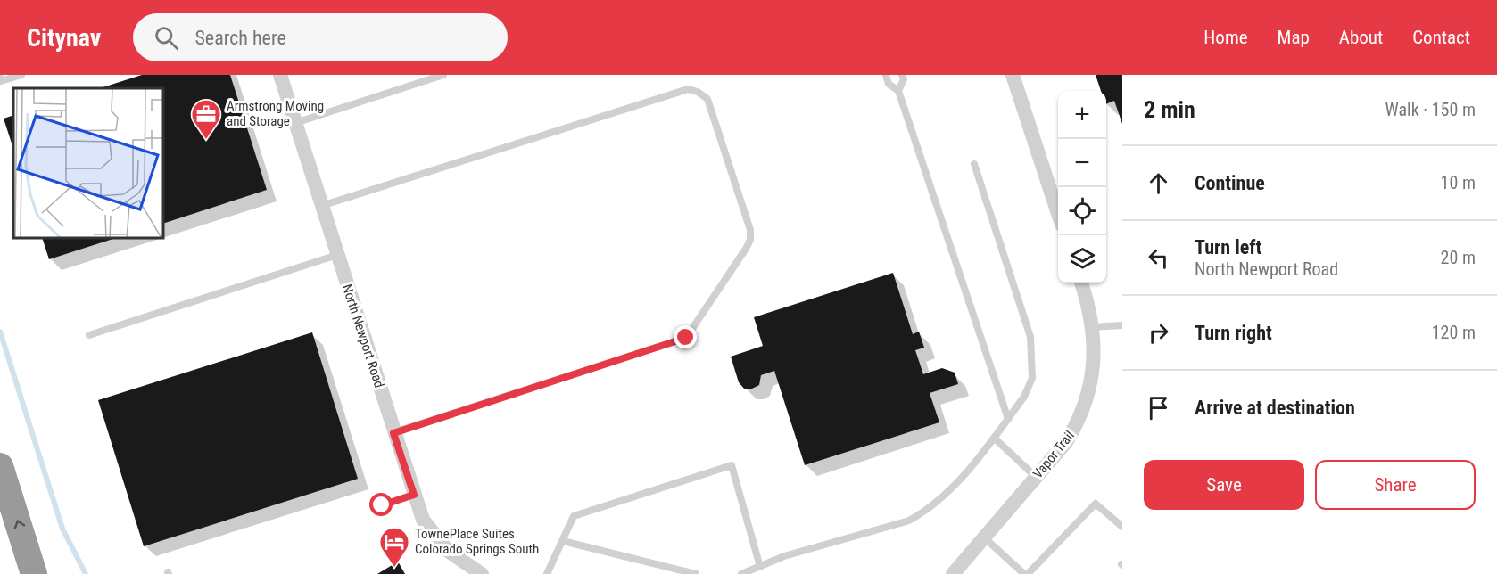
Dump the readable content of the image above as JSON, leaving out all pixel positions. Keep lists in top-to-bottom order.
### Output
{
  "streets": {
    "street": ["North Newport Road", "Vapor Trail"]
  },
  "places": {
    "office": ["Armstrong Moving and Storage"],
    "hotel": ["TownePlace Suites Colorado Springs South"]
  },
  "page": {
    "header": "Citynav",
    "search": "Search here",
    "nav": [
      "Home",
      "Map",
      "About",
      "Contact"
    ],
    "heading": ["2 min", "Walk · 150 m"],
    "map_buttons": ["+", "−"],
    "list": [
      ["Continue", "10 m"],
      ["Turn left", "North Newport Road", "20 m"],
      ["Turn right", "120 m"],
      "Arrive at destination"
    ],
    "buttons": ["Save", "Share"]
  }
}
